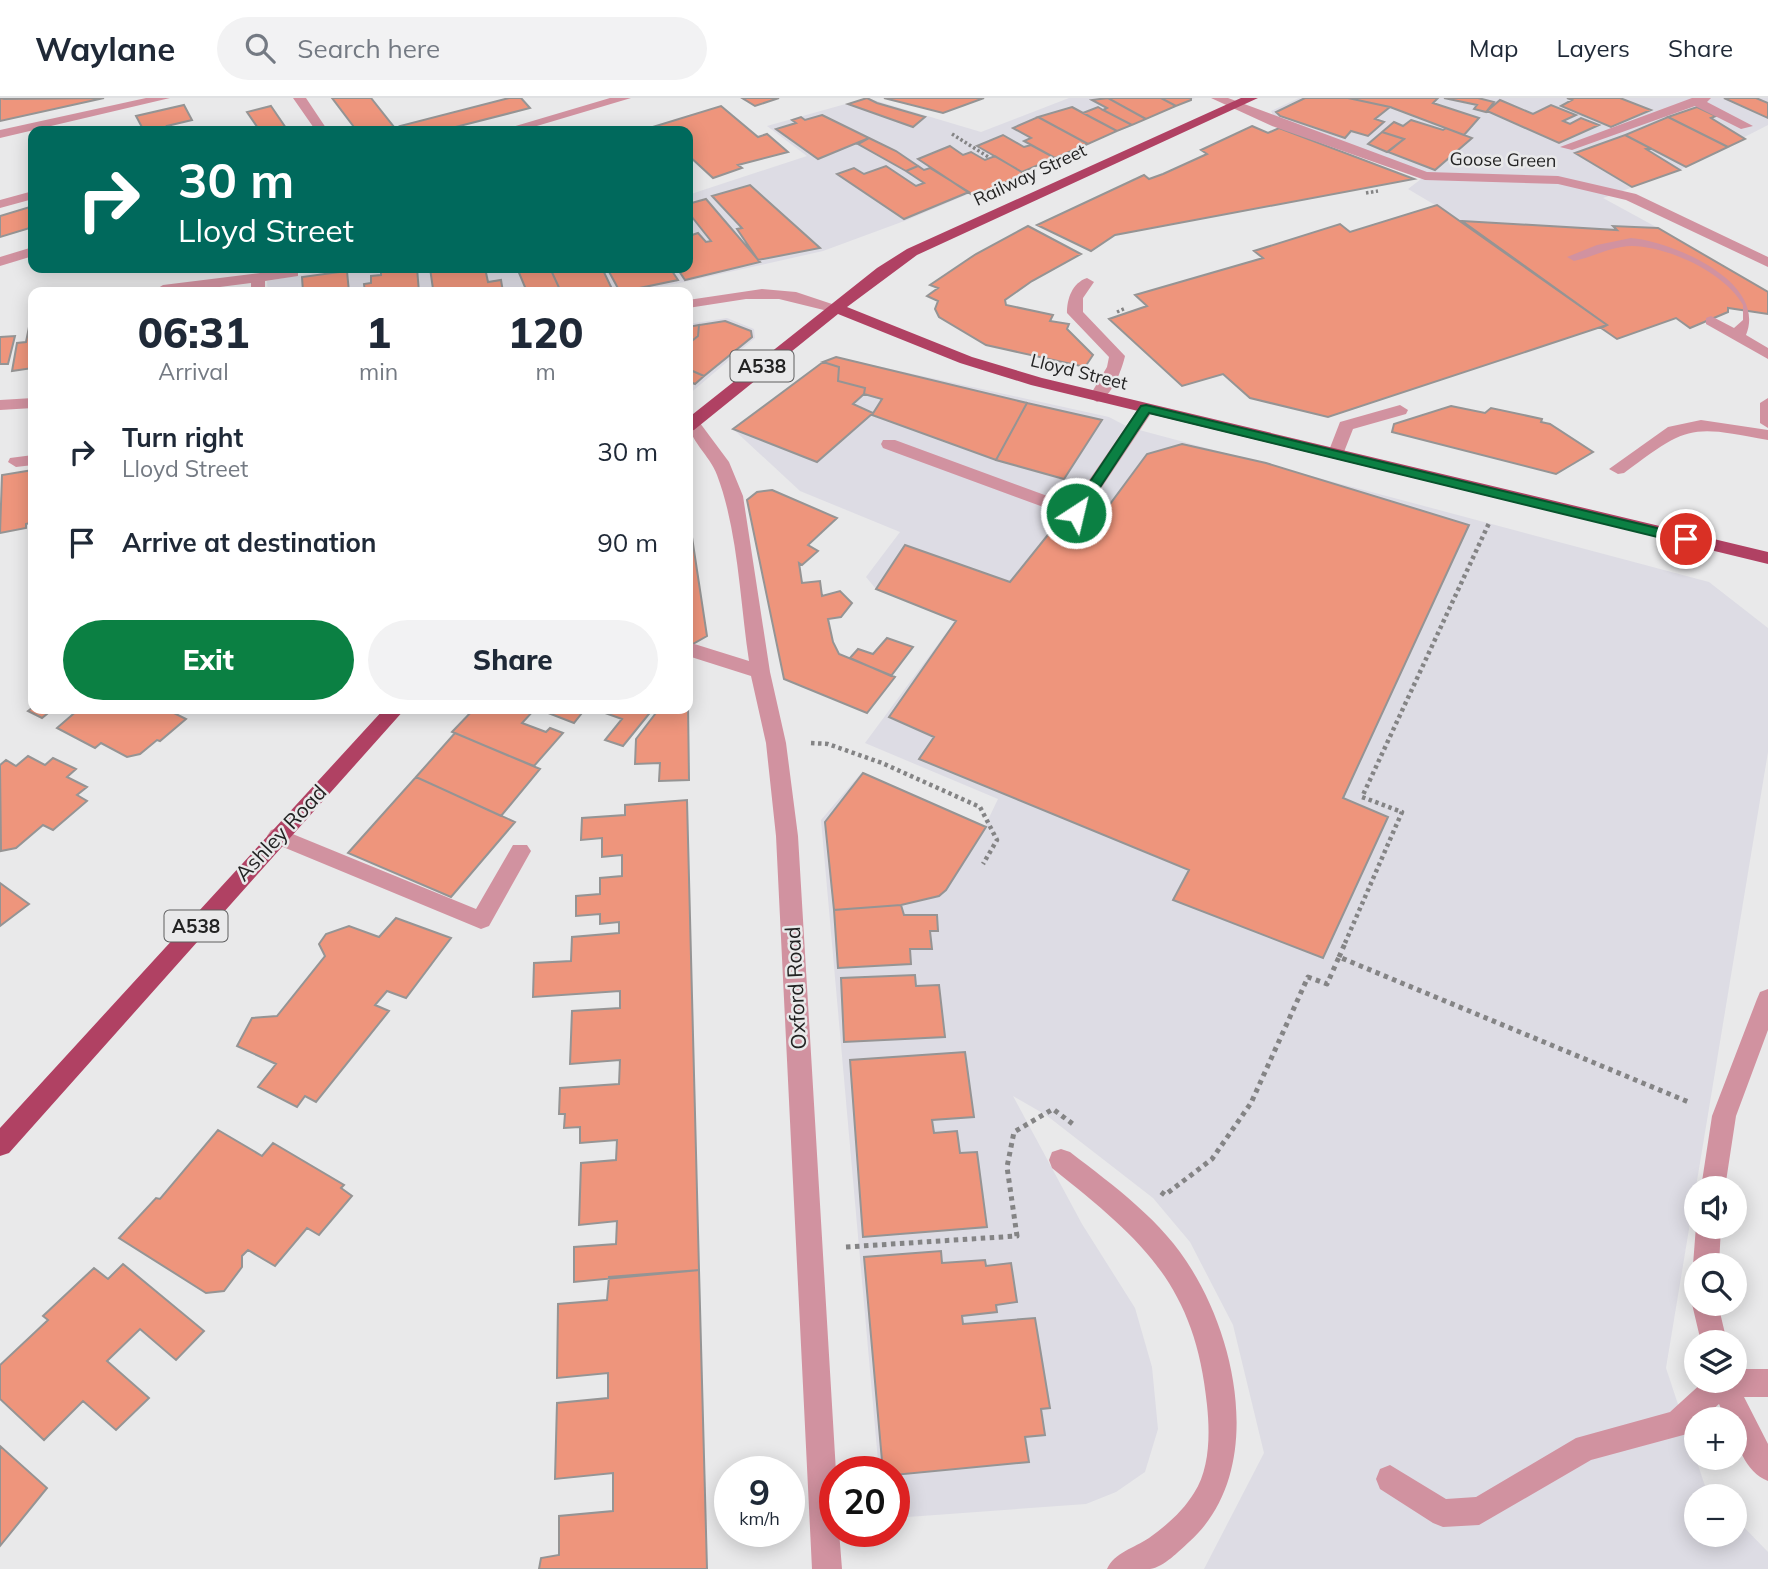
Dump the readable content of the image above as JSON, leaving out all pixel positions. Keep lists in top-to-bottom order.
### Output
{
  "streets": {
    "main road": [
      "Railway Street",
      "A538",
      "Lloyd Street",
      "Ashley Road"
    ],
    "street": ["Goose Green", "Oxford Road"]
  },
  "crossings": [
    ["Goose Green", "Railway Street"],
    ["Railway Street", "A538"],
    ["Railway Street", "Lloyd Street"],
    ["A538", "Lloyd Street"]
  ],
  "page": {
    "header": "Waylane",
    "search": "Search here",
    "nav": ["Map", "Layers", "Share"],
    "turn": ["30 m", "Lloyd Street"],
    "eta": [
      "06:31",
      "Arrival",
      "1",
      "min",
      "120",
      "m"
    ],
    "list": [
      {
        "name": "Turn right",
        "note": "Lloyd Street",
        "value": "30 m"
      },
      {
        "name": "Arrive at destination",
        "value": "90 m"
      }
    ],
    "buttons": ["Exit", "Share"],
    "map_buttons": ["+", "−"],
    "speed": "9 km/h",
    "limit": "20"
  }
}
